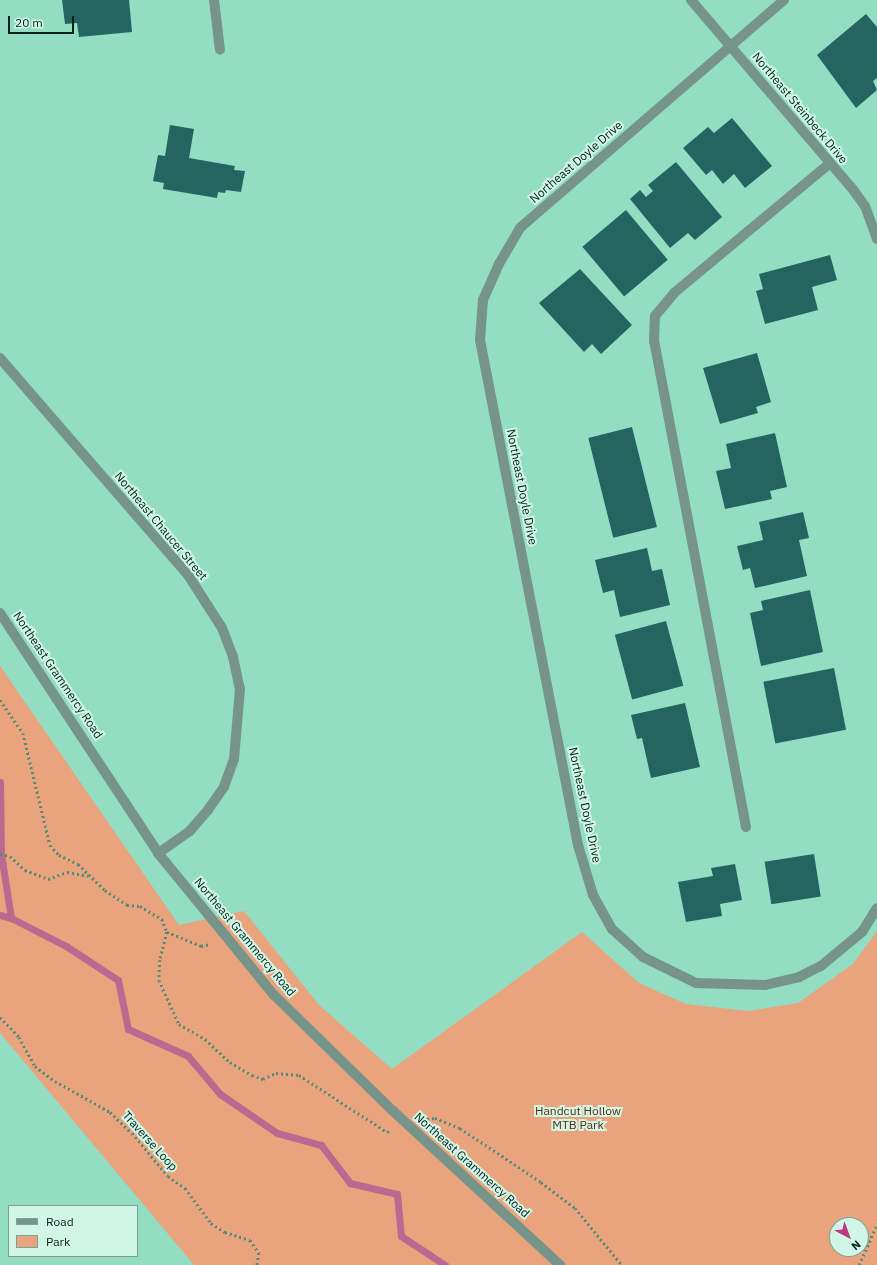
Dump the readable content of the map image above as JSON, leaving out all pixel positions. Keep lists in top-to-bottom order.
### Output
{
  "streets": {
    "street": [
      "Northeast Steinbeck Drive",
      "Northeast Doyle Drive",
      "Northeast Chaucer Street",
      "Northeast Grammercy Road"
    ],
    "path": ["Traverse Loop"]
  },
  "crossings": [
    ["Northeast Steinbeck Drive", "Northeast Doyle Drive"],
    ["Northeast Chaucer Street", "Northeast Grammercy Road"]
  ],
  "parks": ["Handcut Hollow MTB Park"],
  "legend": ["Road", "Park"],
  "scale_bar": "20 m",
  "north": "bottom right"
}
